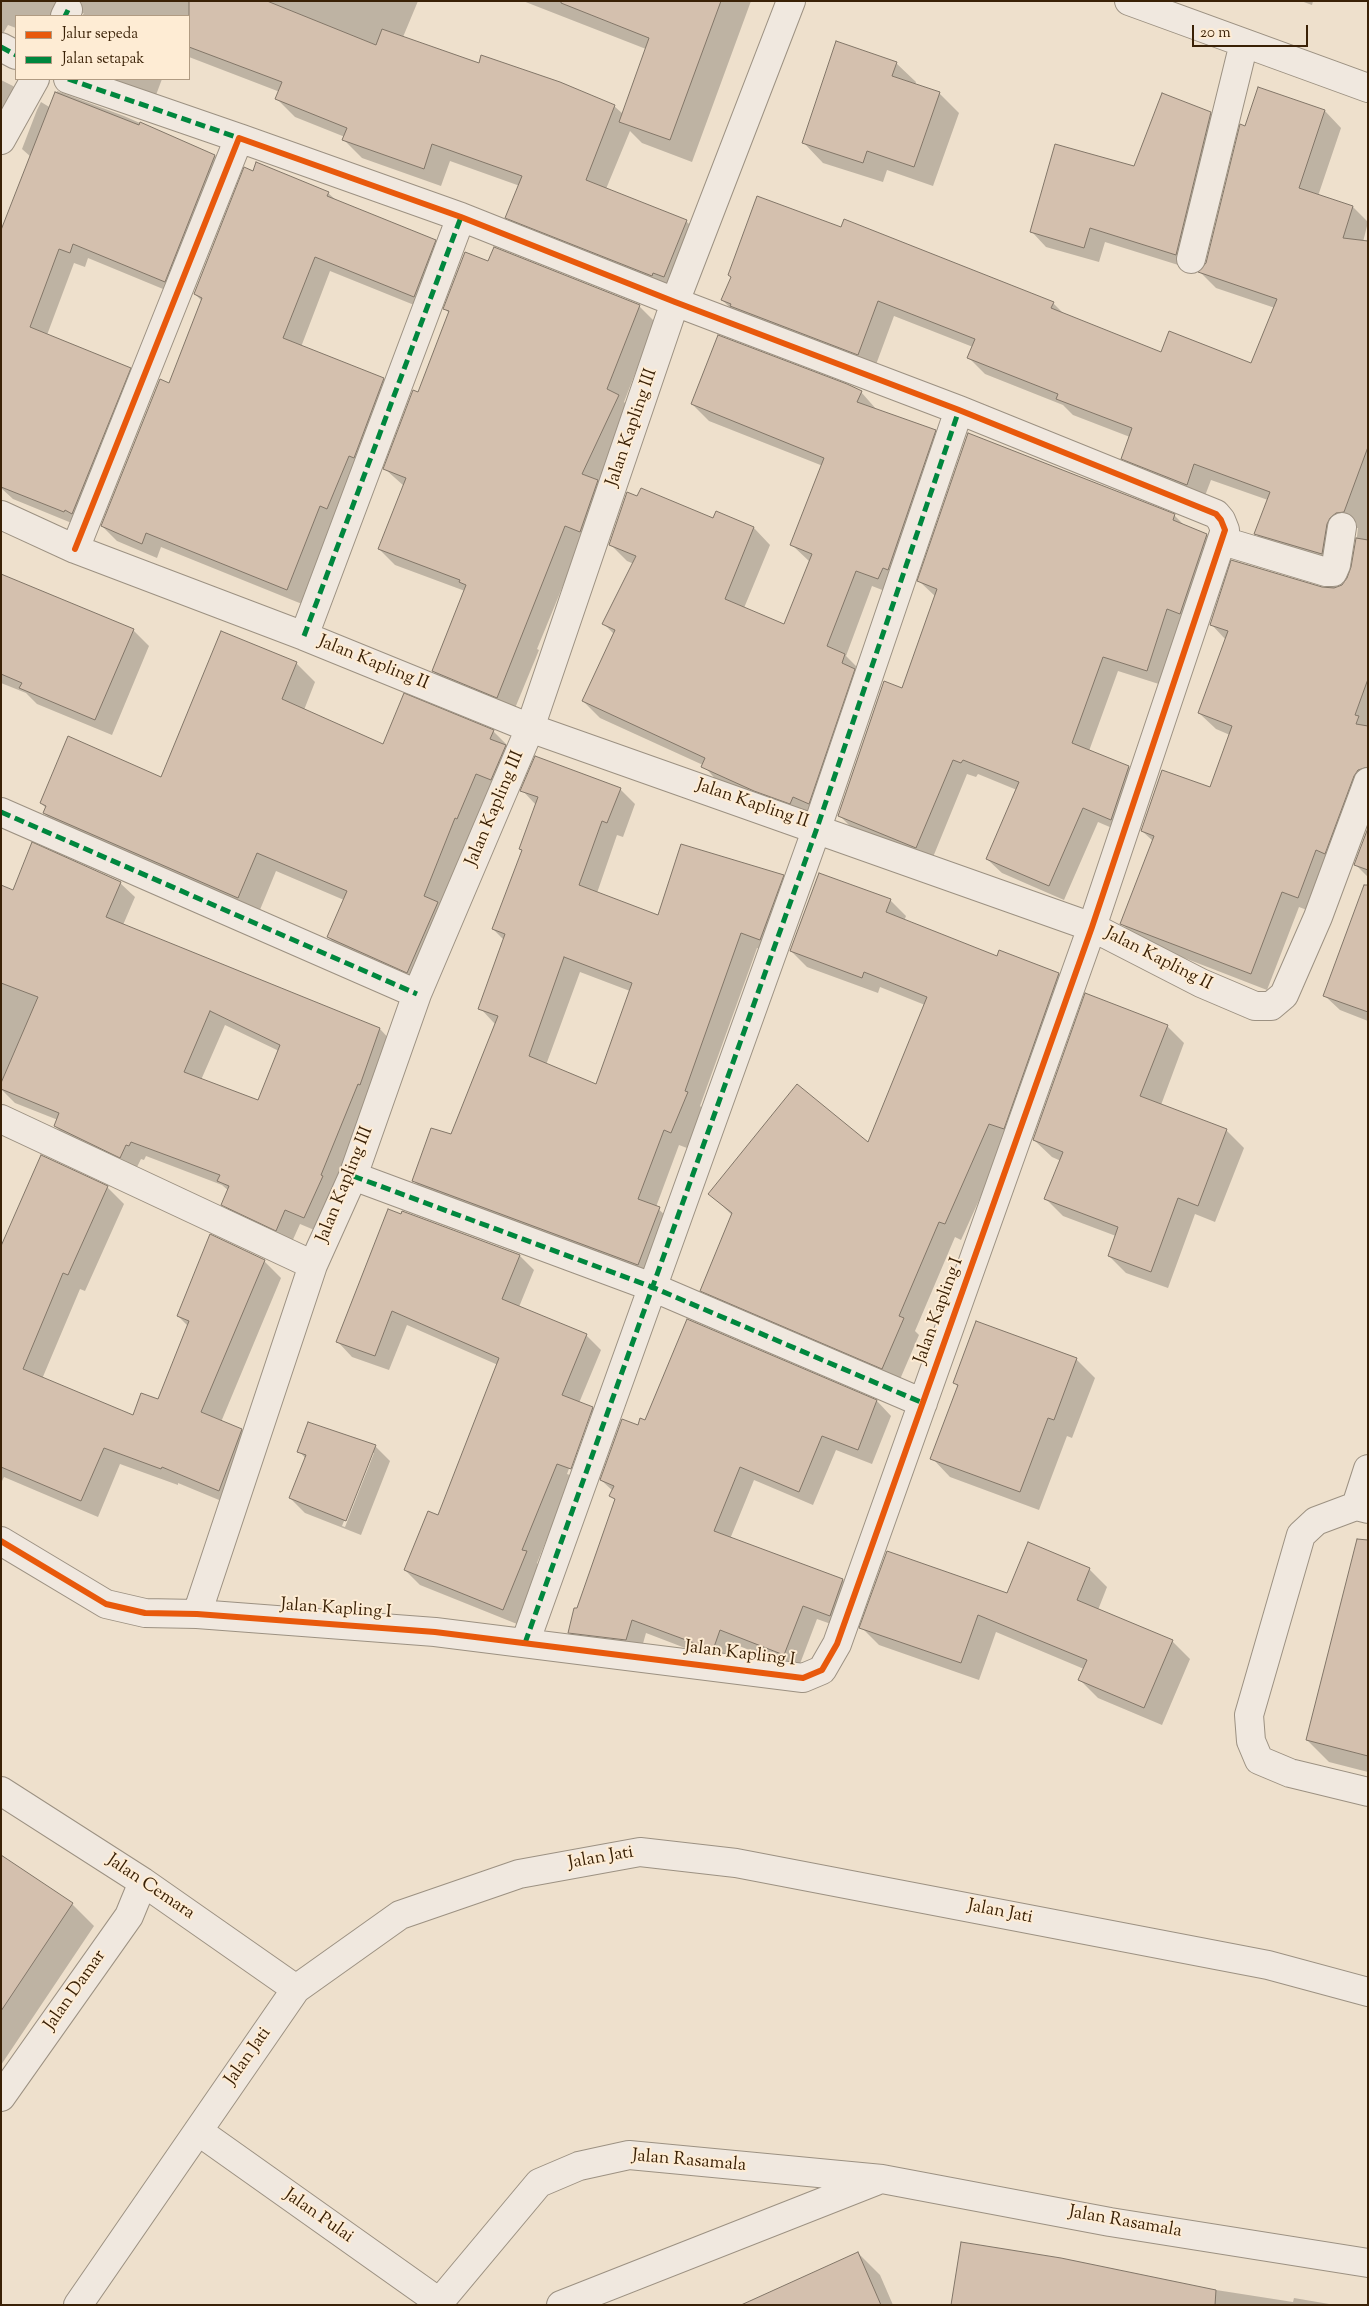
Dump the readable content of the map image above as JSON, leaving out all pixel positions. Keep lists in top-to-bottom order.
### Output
{
  "streets": {
    "street": [
      "Jalan Kapling III",
      "Jalan Kapling II",
      "Jalan Kapling I",
      "Jalan Jati",
      "Jalan Cemara",
      "Jalan Damar",
      "Jalan Rasamala",
      "Jalan Pulai"
    ]
  },
  "crossings": [
    ["Jalan Kapling III", "Jalan Kapling II"],
    ["Jalan Kapling III", "Jalan Kapling I"],
    ["Jalan Kapling II", "Jalan Kapling I"],
    ["Jalan Jati", "Jalan Cemara"],
    ["Jalan Jati", "Jalan Pulai"],
    ["Jalan Cemara", "Jalan Damar"],
    ["Jalan Rasamala", "Jalan Pulai"]
  ],
  "legend": ["Jalur sepeda", "Jalan setapak"],
  "scale_bar": "20 m"
}
